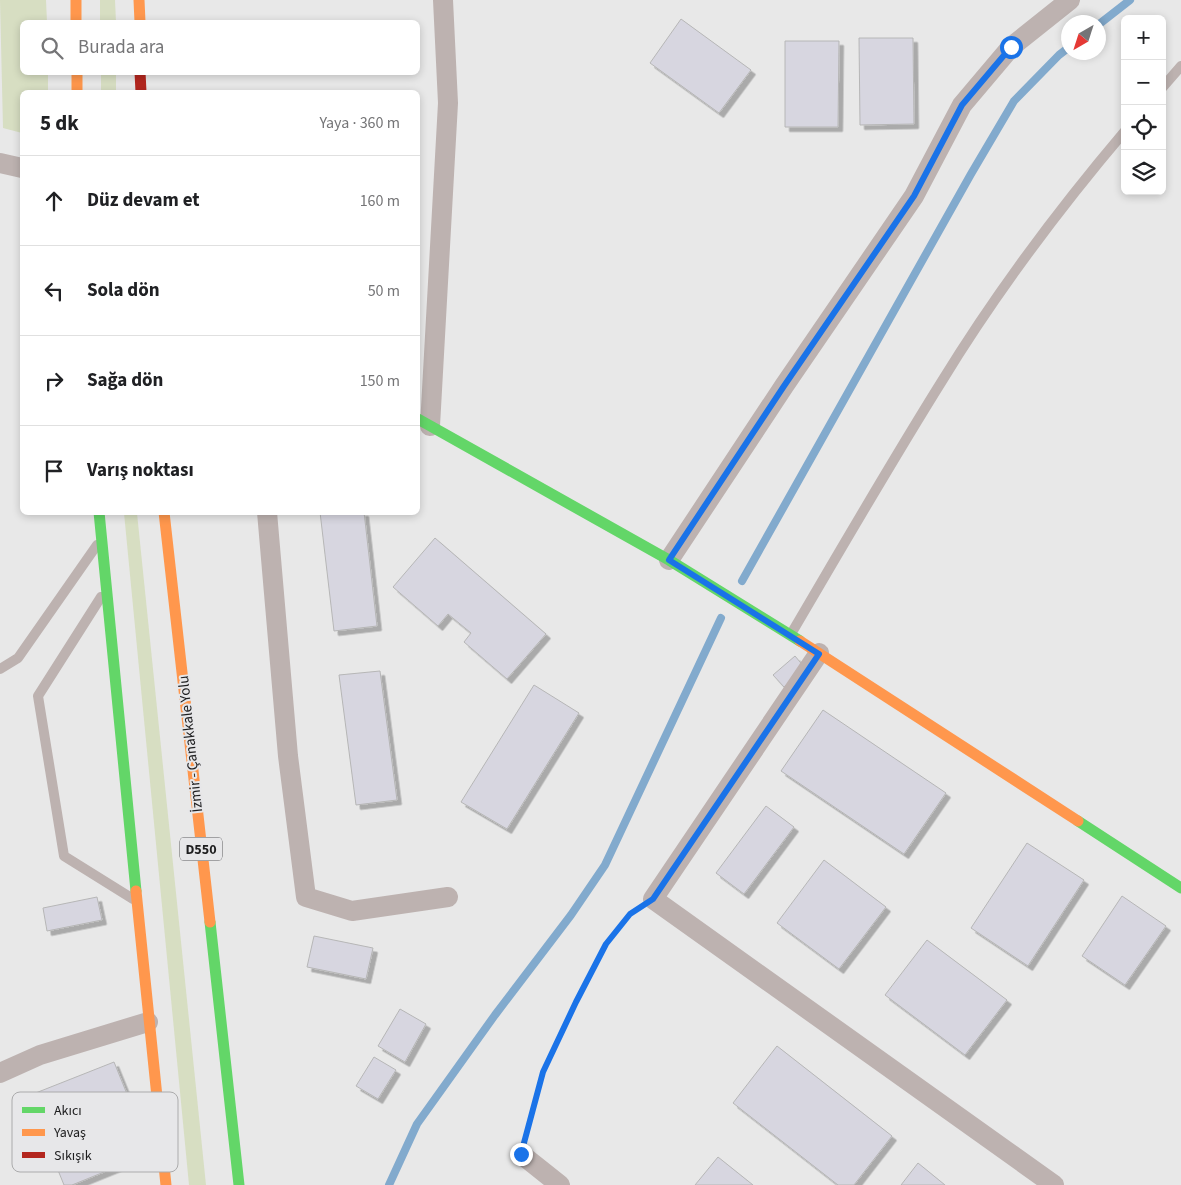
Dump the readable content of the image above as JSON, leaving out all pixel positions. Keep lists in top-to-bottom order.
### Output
{
  "streets": {
    "main road": ["İzmir - Çanakkale Yolu", "D550"]
  },
  "legend": ["Akıcı", "Yavaş", "Sıkışık"],
  "north": "bottom left",
  "page": {
    "map_buttons": ["+", "−"],
    "search": "Burada ara",
    "heading": ["5 dk", "Yaya · 360 m"],
    "list": [
      ["Düz devam et", "160 m"],
      ["Sola dön", "50 m"],
      ["Sağa dön", "150 m"],
      "Varış noktası"
    ]
  }
}
